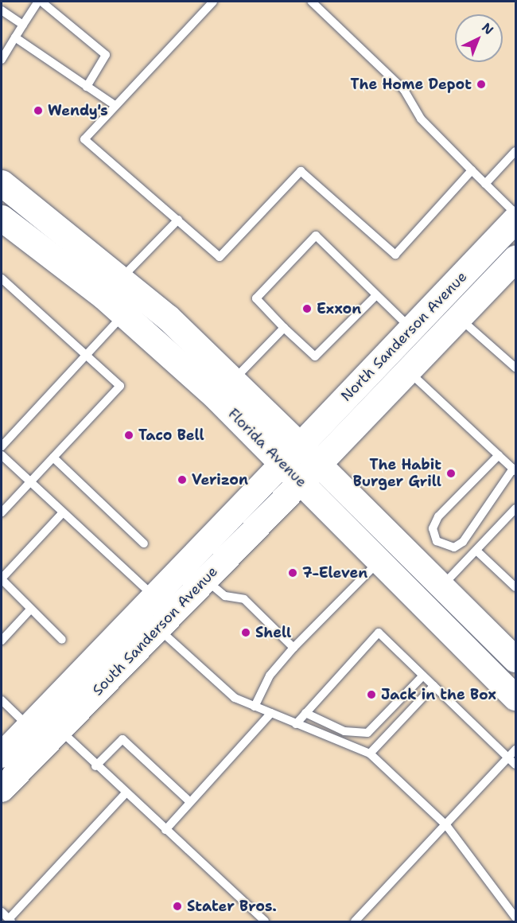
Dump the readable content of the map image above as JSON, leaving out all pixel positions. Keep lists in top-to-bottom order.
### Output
{
  "streets": {
    "highway": ["North Sanderson Avenue", "Florida Avenue"],
    "main road": ["South Sanderson Avenue"]
  },
  "crossings": [
    ["North Sanderson Avenue", "Florida Avenue"],
    ["North Sanderson Avenue", "South Sanderson Avenue"],
    ["Florida Avenue", "South Sanderson Avenue"]
  ],
  "places": [
    "The Home Depot",
    "Wendy's",
    "Exxon",
    "Taco Bell",
    "The Habit Burger Grill",
    "Verizon",
    "7-Eleven",
    "Shell",
    "Jack in the Box",
    "Stater Bros."
  ],
  "north": "top right"
}
